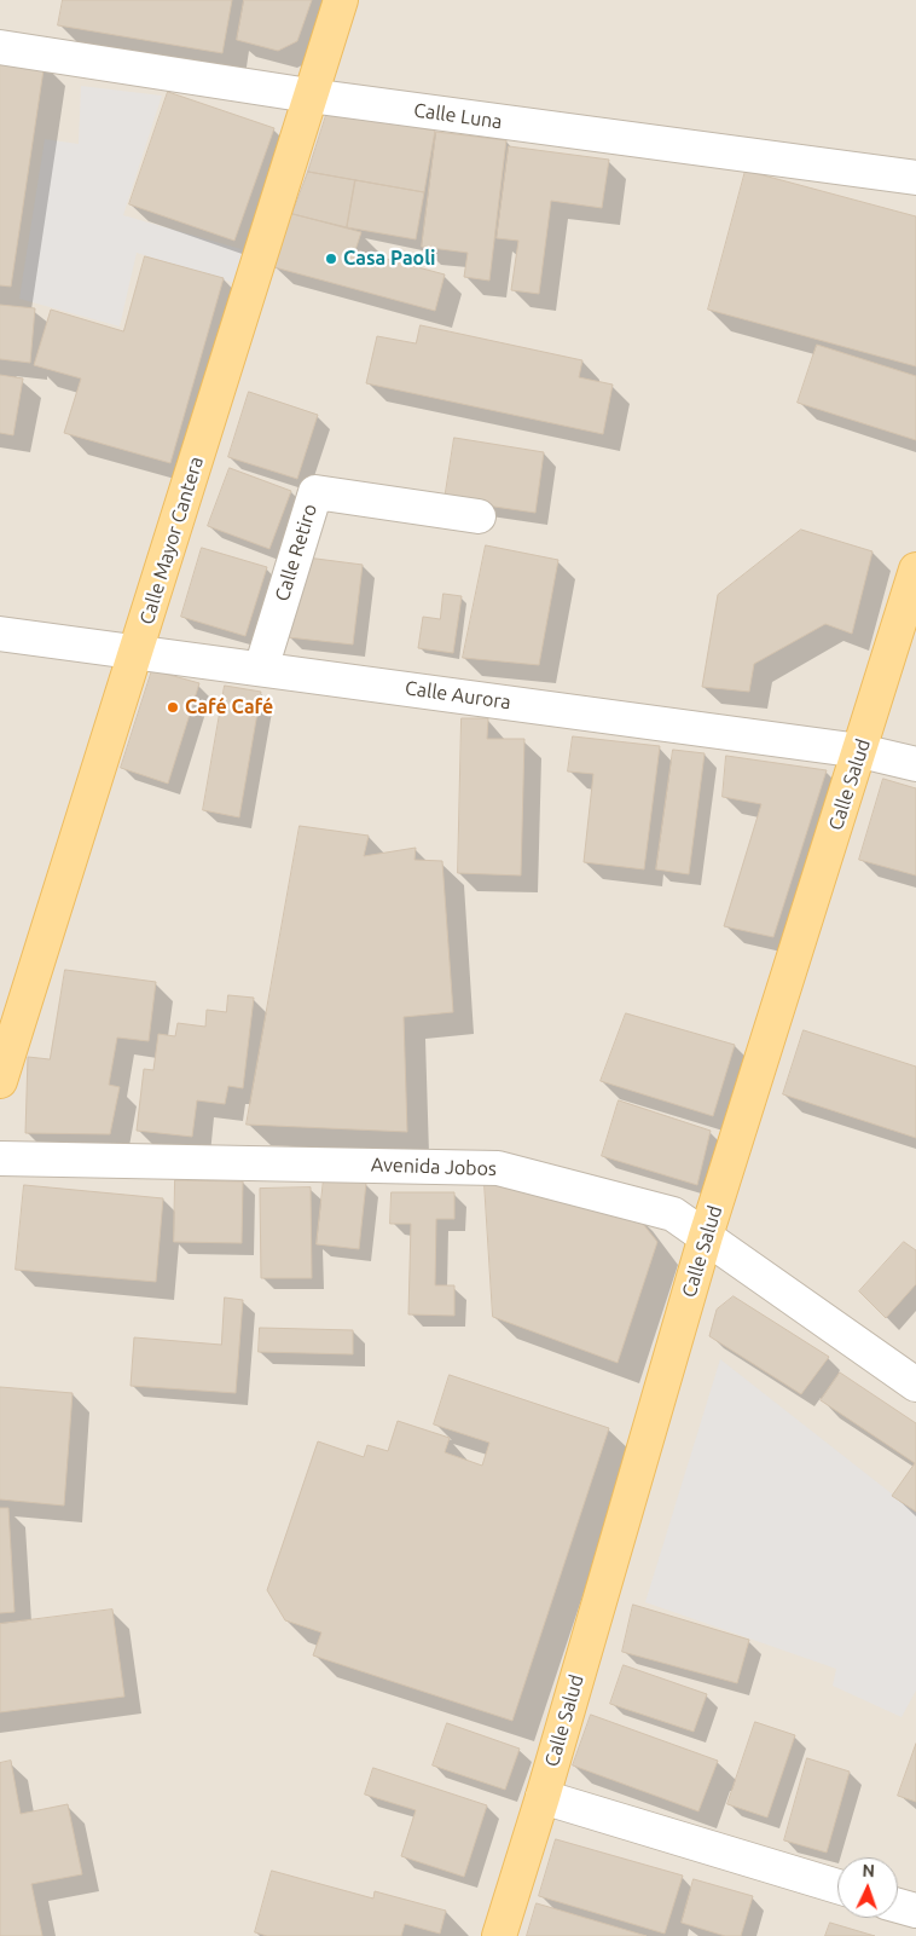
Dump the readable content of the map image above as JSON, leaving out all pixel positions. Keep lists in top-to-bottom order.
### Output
{
  "streets": {
    "main road": ["Calle Mayor Cantera", "Calle Salud"],
    "street": [
      "Calle Luna",
      "Calle Retiro",
      "Calle Aurora",
      "Avenida Jobos"
    ]
  },
  "crossings": [
    ["Calle Luna", "Calle Mayor Cantera"],
    ["Calle Mayor Cantera", "Calle Aurora"],
    ["Calle Retiro", "Calle Aurora"],
    ["Calle Aurora", "Calle Salud"],
    ["Calle Salud", "Avenida Jobos"]
  ],
  "places": ["Casa Paoli", "Café Café"],
  "north": "top"
}
